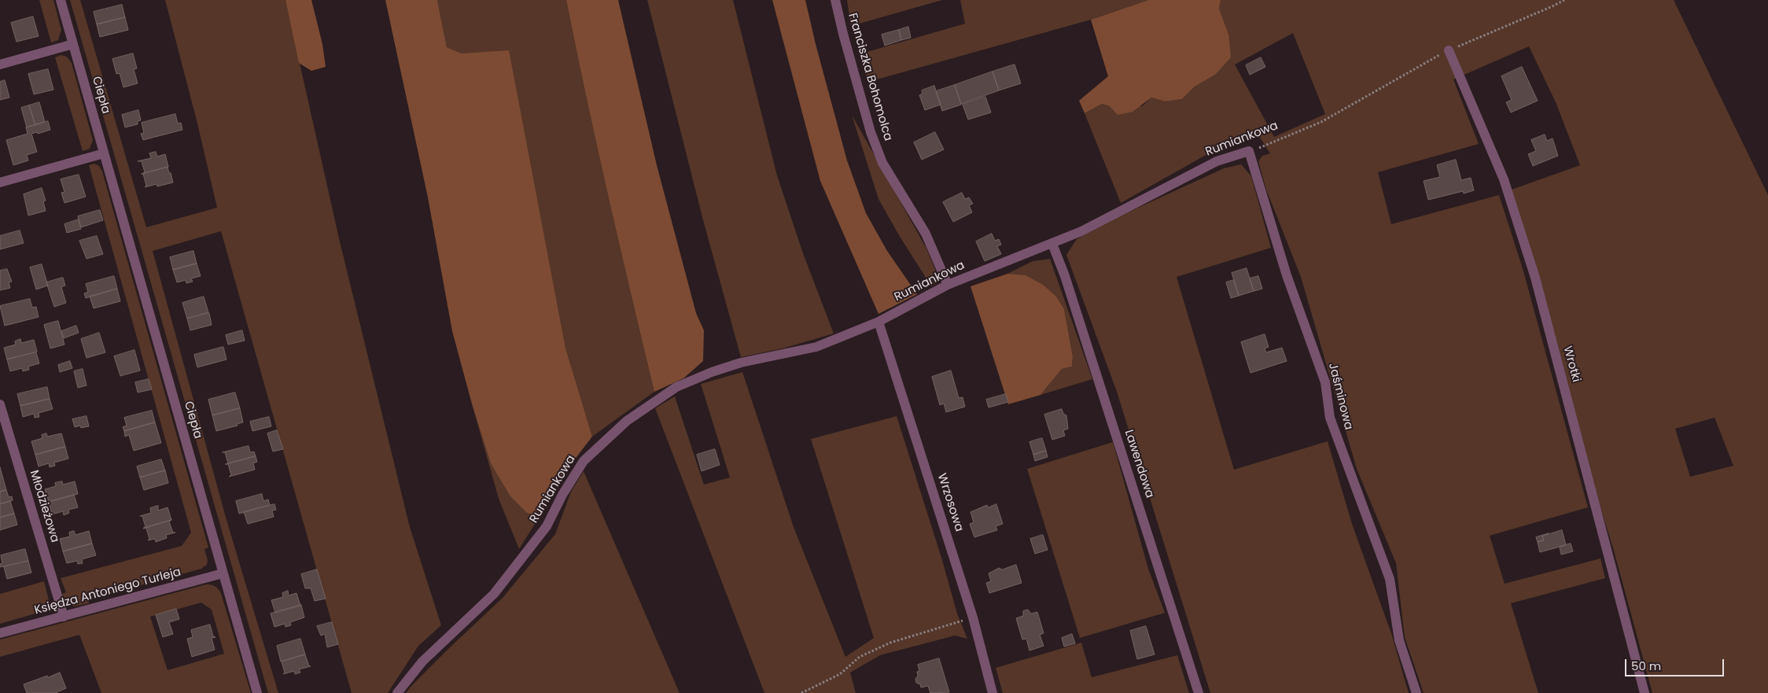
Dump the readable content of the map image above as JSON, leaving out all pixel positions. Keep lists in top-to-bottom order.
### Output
{
  "streets": {
    "street": [
      "Franciszka Bohomolca",
      "Ciepła",
      "Rumiankowa",
      "Wrotki",
      "Jaśminowa",
      "Lawendowa",
      "Wrzosowa",
      "Młodzieżowa",
      "Księdza Antoniego Turleja"
    ]
  },
  "crossings": [
    ["Franciszka Bohomolca", "Rumiankowa"],
    ["Ciepła", "Księdza Antoniego Turleja"],
    ["Rumiankowa", "Wrotki"],
    ["Rumiankowa", "Jaśminowa"],
    ["Rumiankowa", "Lawendowa"],
    ["Rumiankowa", "Wrzosowa"],
    ["Młodzieżowa", "Księdza Antoniego Turleja"]
  ],
  "scale_bar": "50 m"
}
